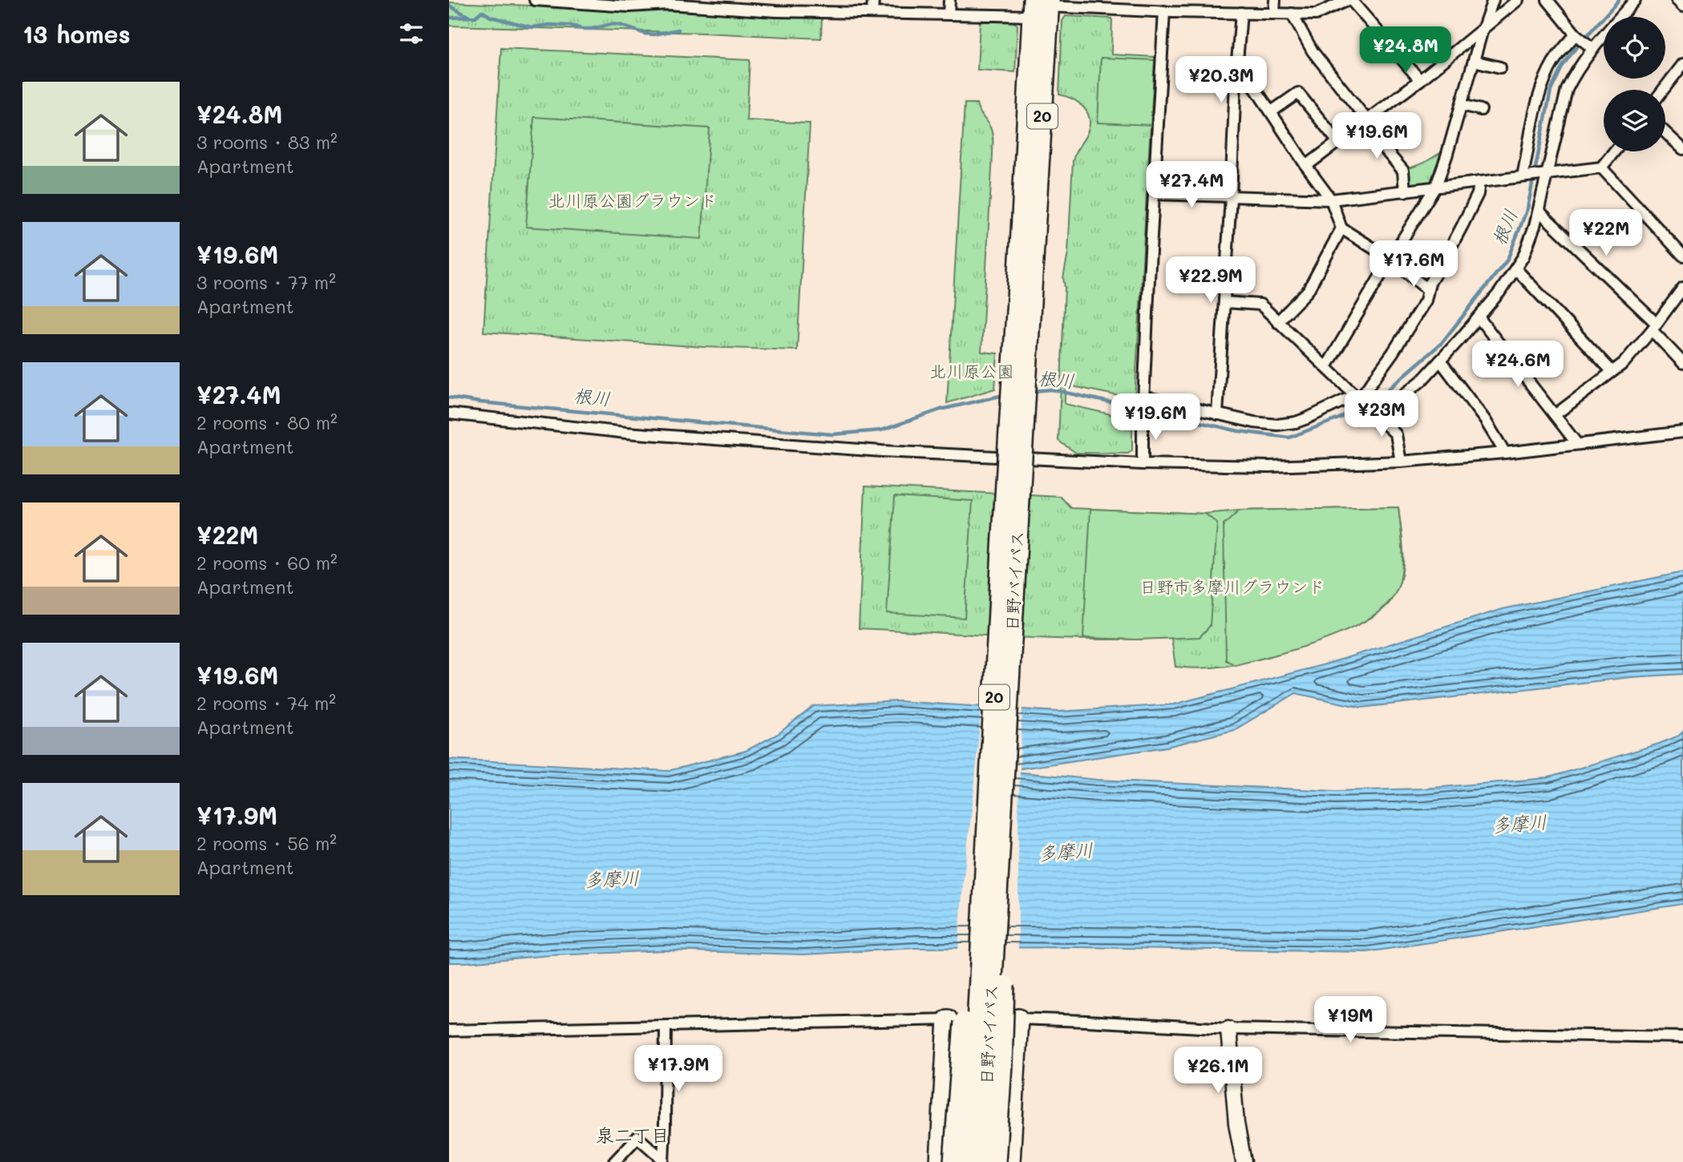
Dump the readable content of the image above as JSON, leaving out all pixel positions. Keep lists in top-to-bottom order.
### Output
{
  "streets": {
    "highway": ["20", "日野バイパス"]
  },
  "districts": ["泉二丁目"],
  "water": ["根川", "多摩川"],
  "parks": ["北川原公園グラウンド", "北川原公園", "日野市多摩川グラウンド"],
  "page": {
    "heading": "13 homes",
    "price": [
      "¥24.8M",
      "¥20.3M",
      "¥19.6M",
      "¥27.4M",
      "¥22M",
      "¥17.6M",
      "¥22.9M",
      "¥24.6M",
      "¥23M",
      "¥19.6M",
      "¥19M",
      "¥17.9M",
      "¥26.1M"
    ],
    "list": [
      {
        "name": "¥24.8M",
        "note": "3 rooms · 83 m² · Apartment"
      },
      {
        "name": "¥19.6M",
        "note": "3 rooms · 77 m² · Apartment"
      },
      {
        "name": "¥27.4M",
        "note": "2 rooms · 80 m² · Apartment"
      },
      {
        "name": "¥22M",
        "note": "2 rooms · 60 m² · Apartment"
      },
      {
        "name": "¥19.6M",
        "note": "2 rooms · 74 m² · Apartment"
      },
      {
        "name": "¥17.9M",
        "note": "2 rooms · 56 m² · Apartment"
      }
    ]
  }
}
